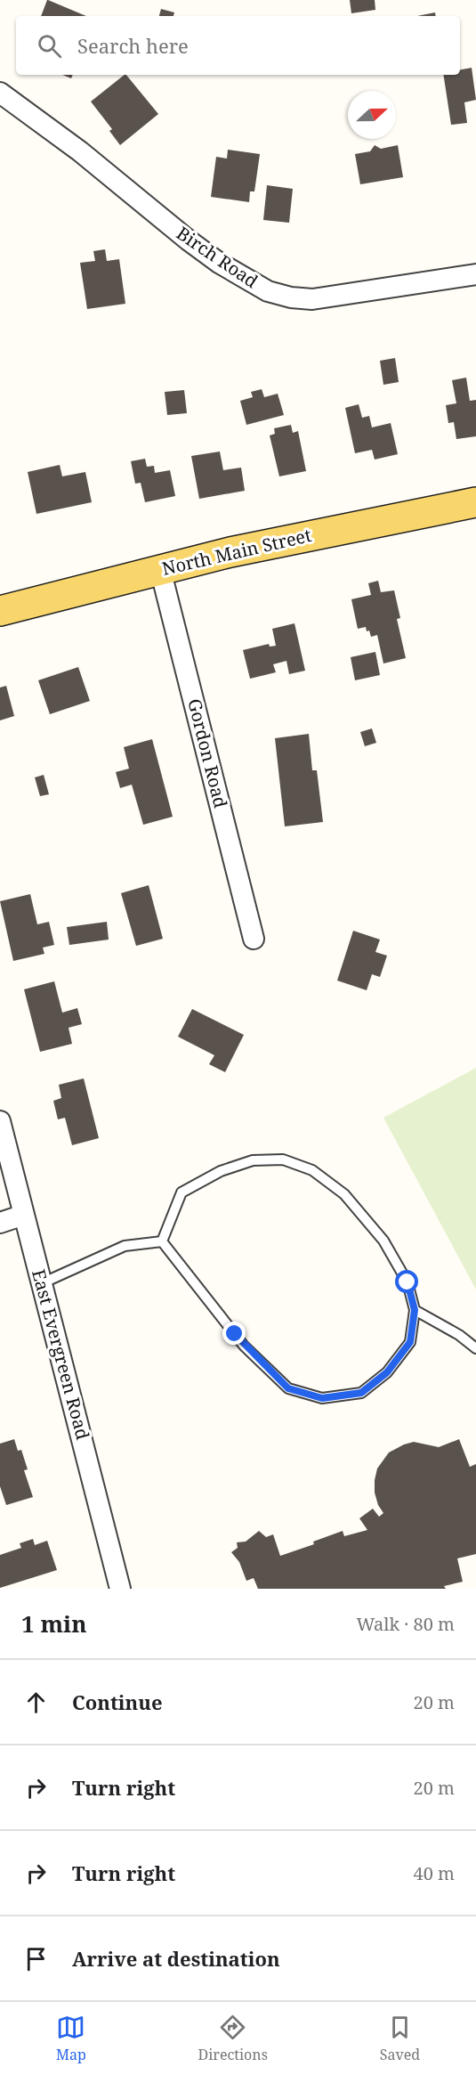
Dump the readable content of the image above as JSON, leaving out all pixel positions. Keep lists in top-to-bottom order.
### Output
{
  "streets": {
    "main road": ["North Main Street"],
    "street": ["Birch Road", "Gordon Road", "East Evergreen Road"]
  },
  "crossings": [
    ["North Main Street", "Gordon Road"]
  ],
  "north": "right",
  "page": {
    "search": "Search here",
    "heading": ["1 min", "Walk · 80 m"],
    "list": [
      ["Continue", "20 m"],
      ["Turn right", "20 m"],
      ["Turn right", "40 m"],
      "Arrive at destination"
    ],
    "nav": ["Map", "Directions", "Saved"]
  }
}
